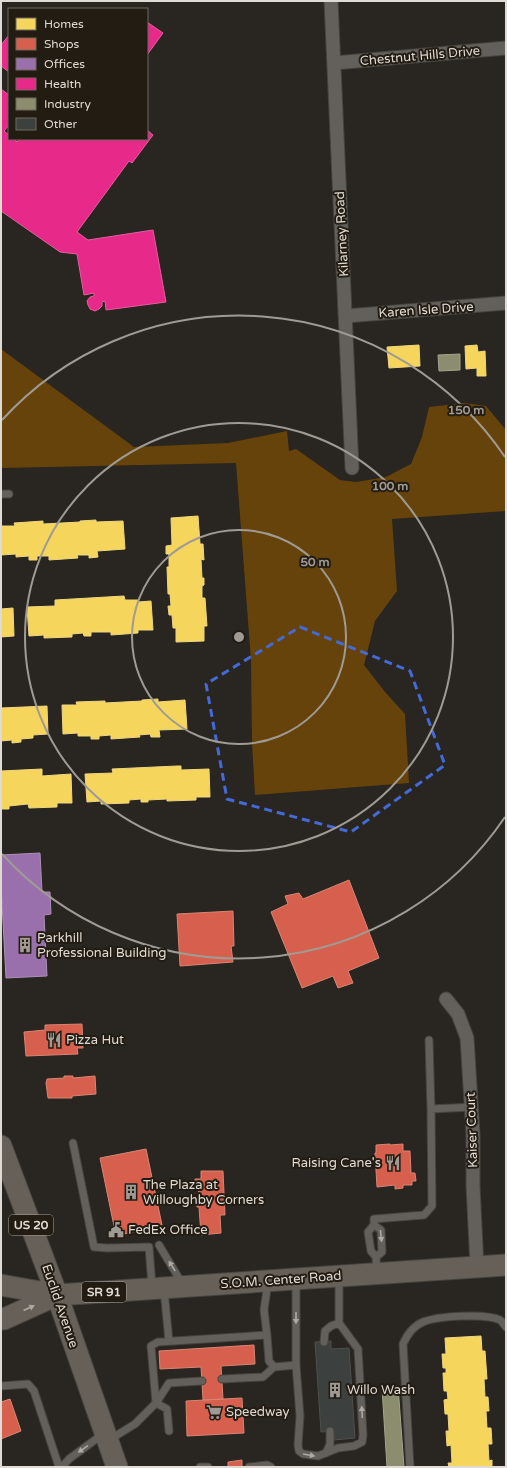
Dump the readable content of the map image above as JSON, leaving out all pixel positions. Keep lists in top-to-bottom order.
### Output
{
  "streets": {
    "main road": [
      "US 20",
      "S.O.M. Center Road",
      "SR 91",
      "Euclid Avenue"
    ],
    "street": [
      "Chestnut Hills Drive",
      "Kilarney Road",
      "Karen Isle Drive",
      "Kaiser Court"
    ]
  },
  "crossings": [
    ["Chestnut Hills Drive", "Kilarney Road"],
    ["Kilarney Road", "Karen Isle Drive"],
    ["Kaiser Court", "S.O.M. Center Road"],
    ["S.O.M. Center Road", "Euclid Avenue"]
  ],
  "places": {
    "building": ["Parkhill Professional Building", "The Plaza at Willoughby Corners", "Willo Wash"],
    "restaurant": ["Pizza Hut", "Raising Cane's"],
    "public building": ["FedEx Office"],
    "supermarket": ["Speedway"]
  },
  "legend": [
    "Homes",
    "Shops",
    "Offices",
    "Health",
    "Industry",
    "Other"
  ],
  "rings": ["150 m", "100 m", "50 m"]
}
